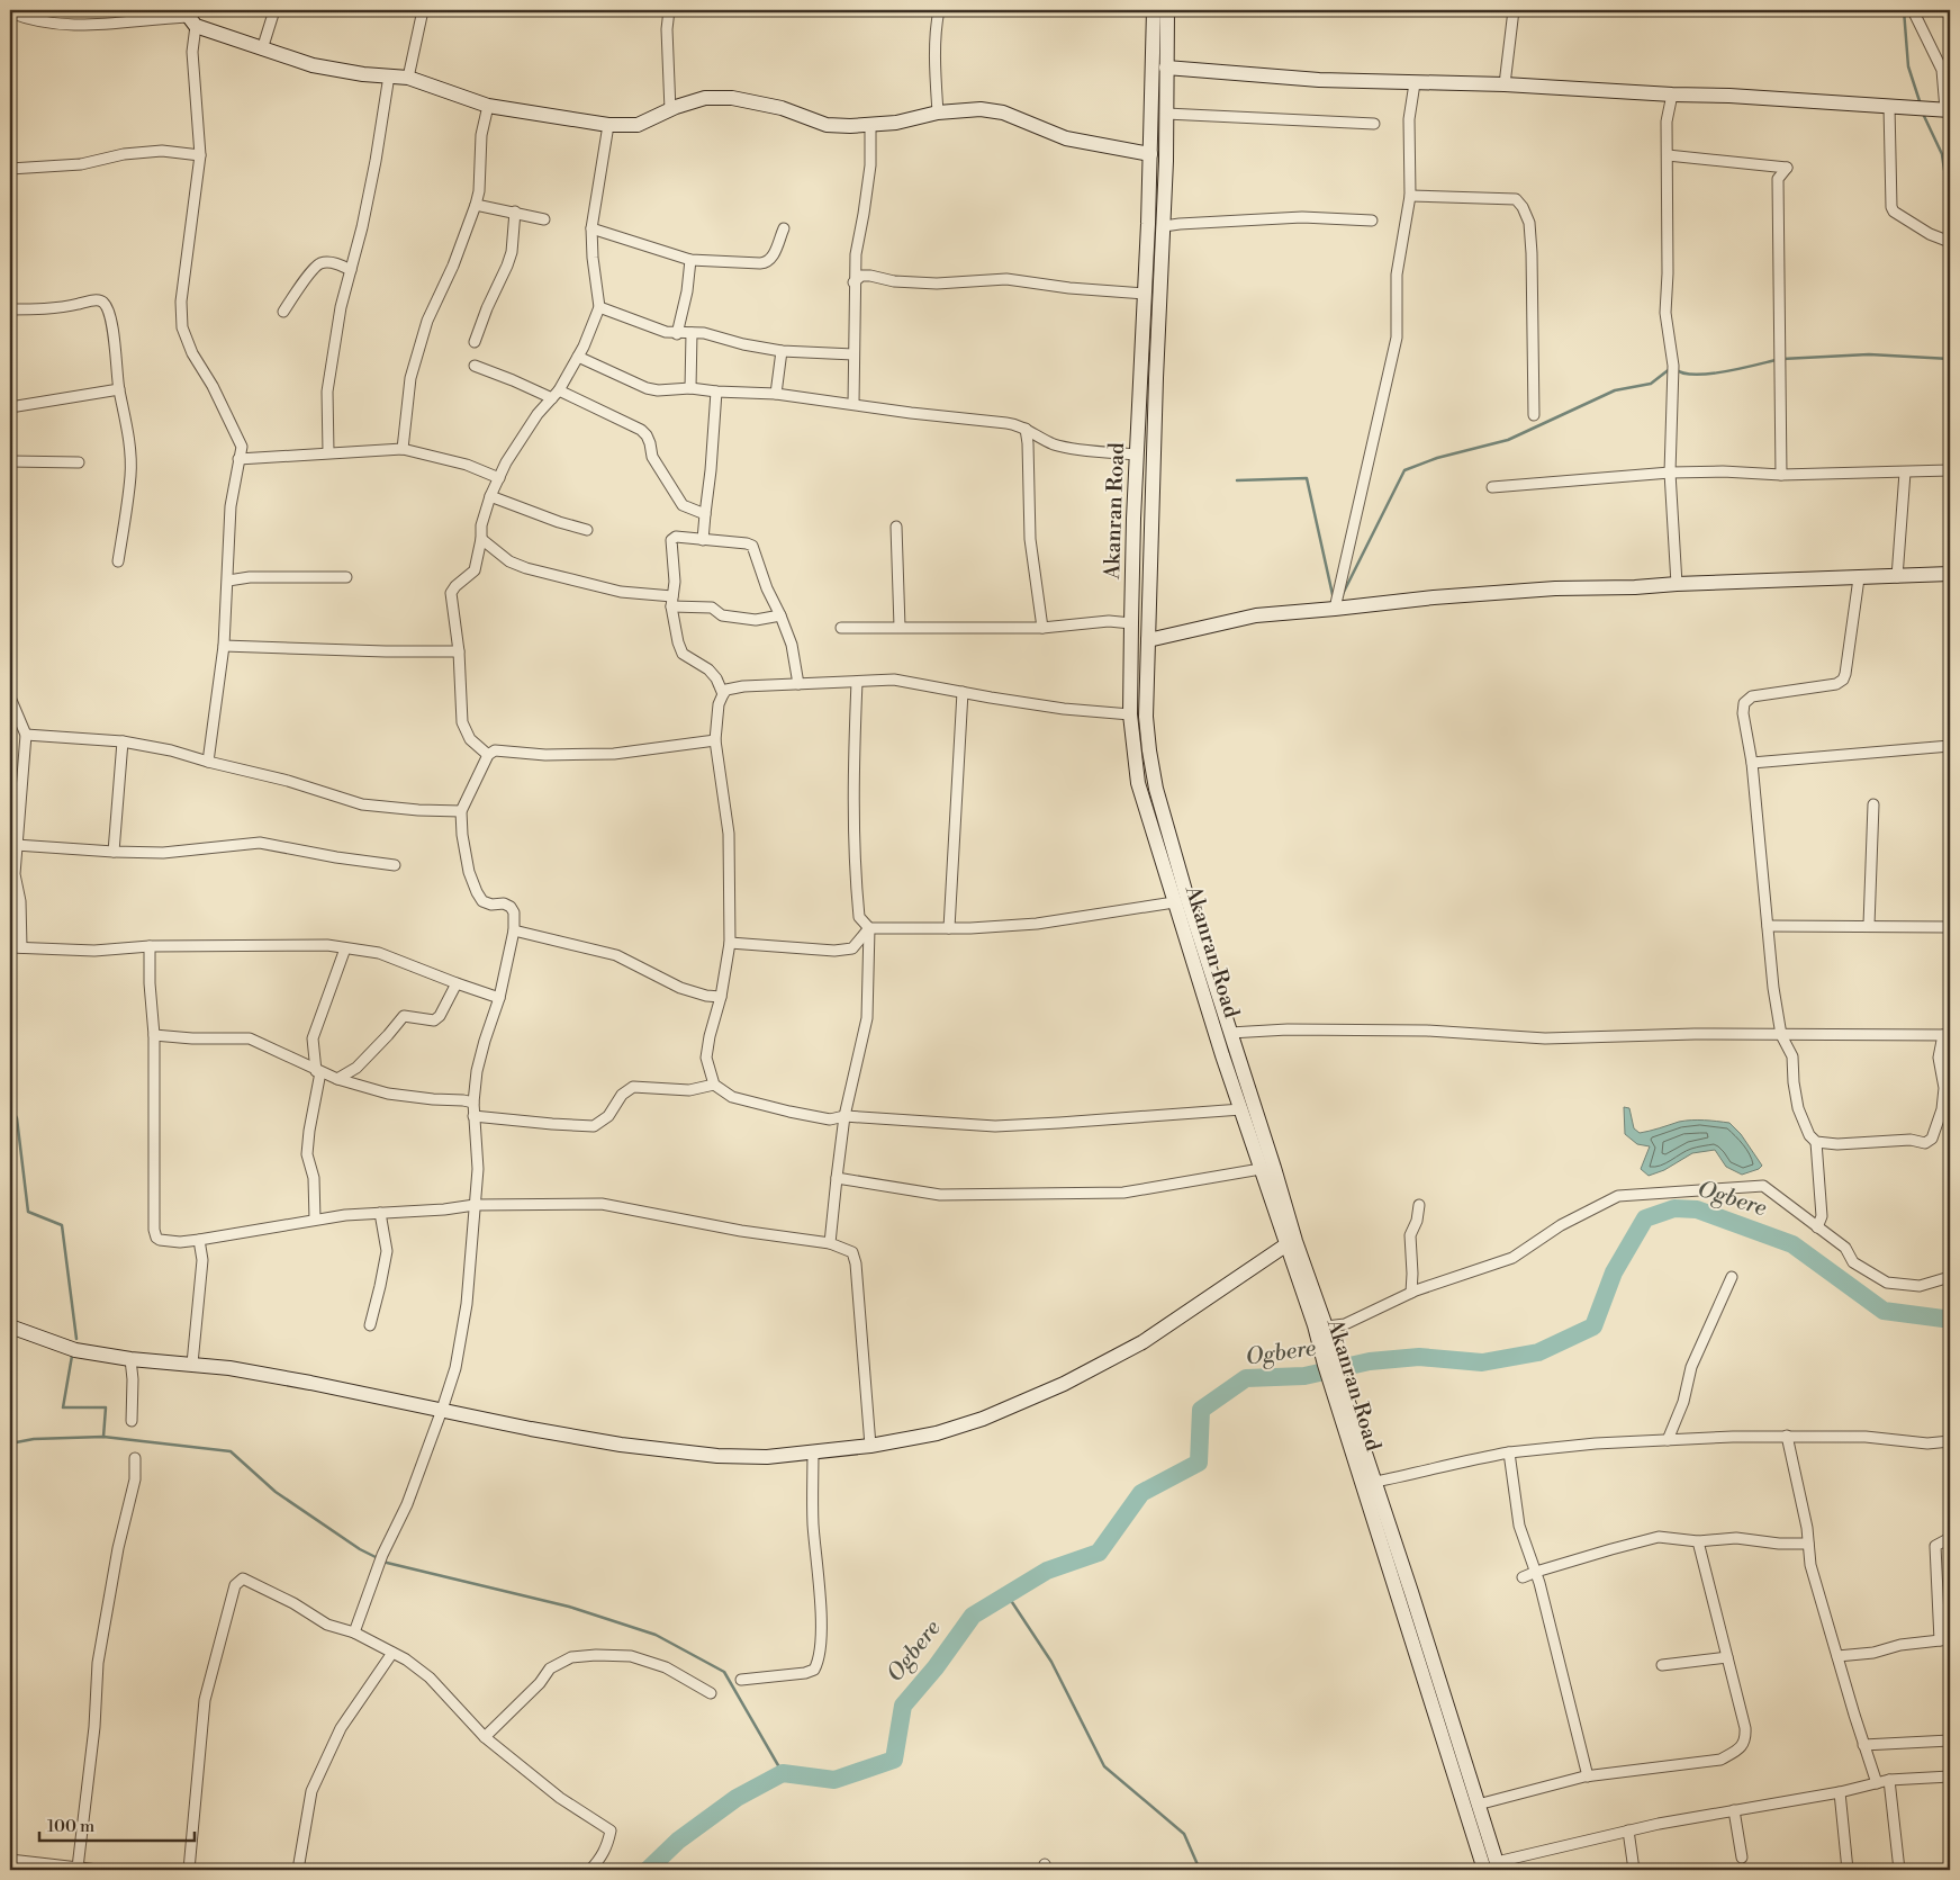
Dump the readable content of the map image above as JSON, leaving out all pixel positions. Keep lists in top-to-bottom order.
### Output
{
  "streets": {
    "street": ["Akanran Road"]
  },
  "water": ["Ogbere"],
  "scale_bar": "100 m"
}
